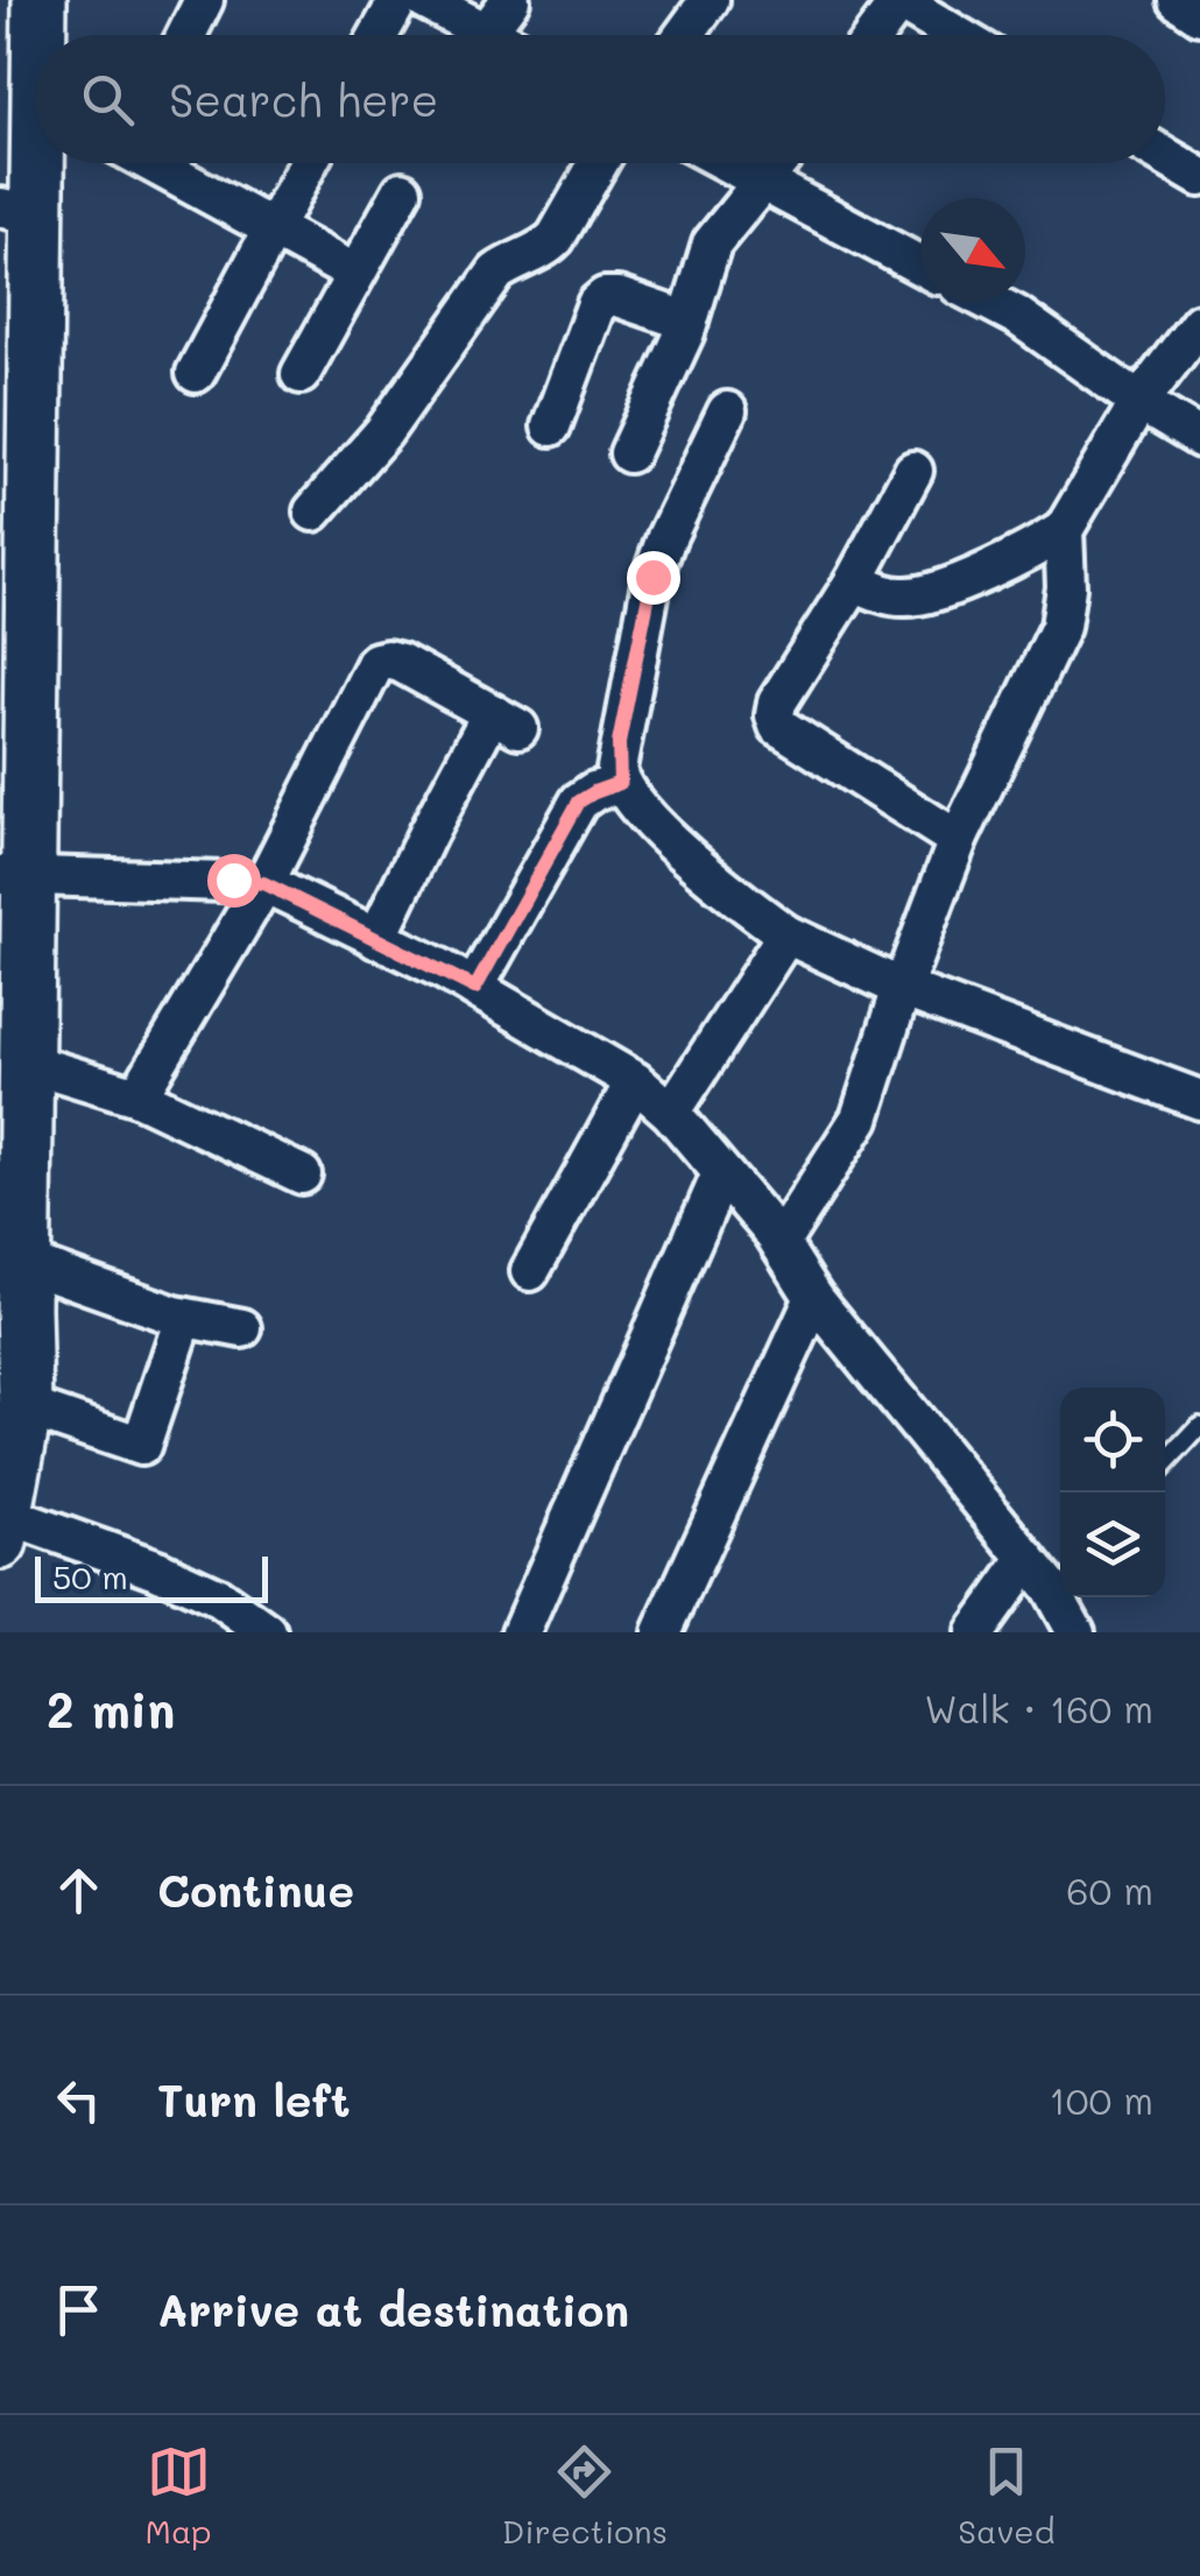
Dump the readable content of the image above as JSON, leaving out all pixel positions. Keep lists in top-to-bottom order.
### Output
{
  "scale_bar": "50 m",
  "north": "bottom right",
  "page": {
    "search": "Search here",
    "scale": "50 m",
    "heading": ["2 min", "Walk · 160 m"],
    "list": [
      ["Continue", "60 m"],
      ["Turn left", "100 m"],
      "Arrive at destination"
    ],
    "nav": ["Map", "Directions", "Saved"]
  }
}
